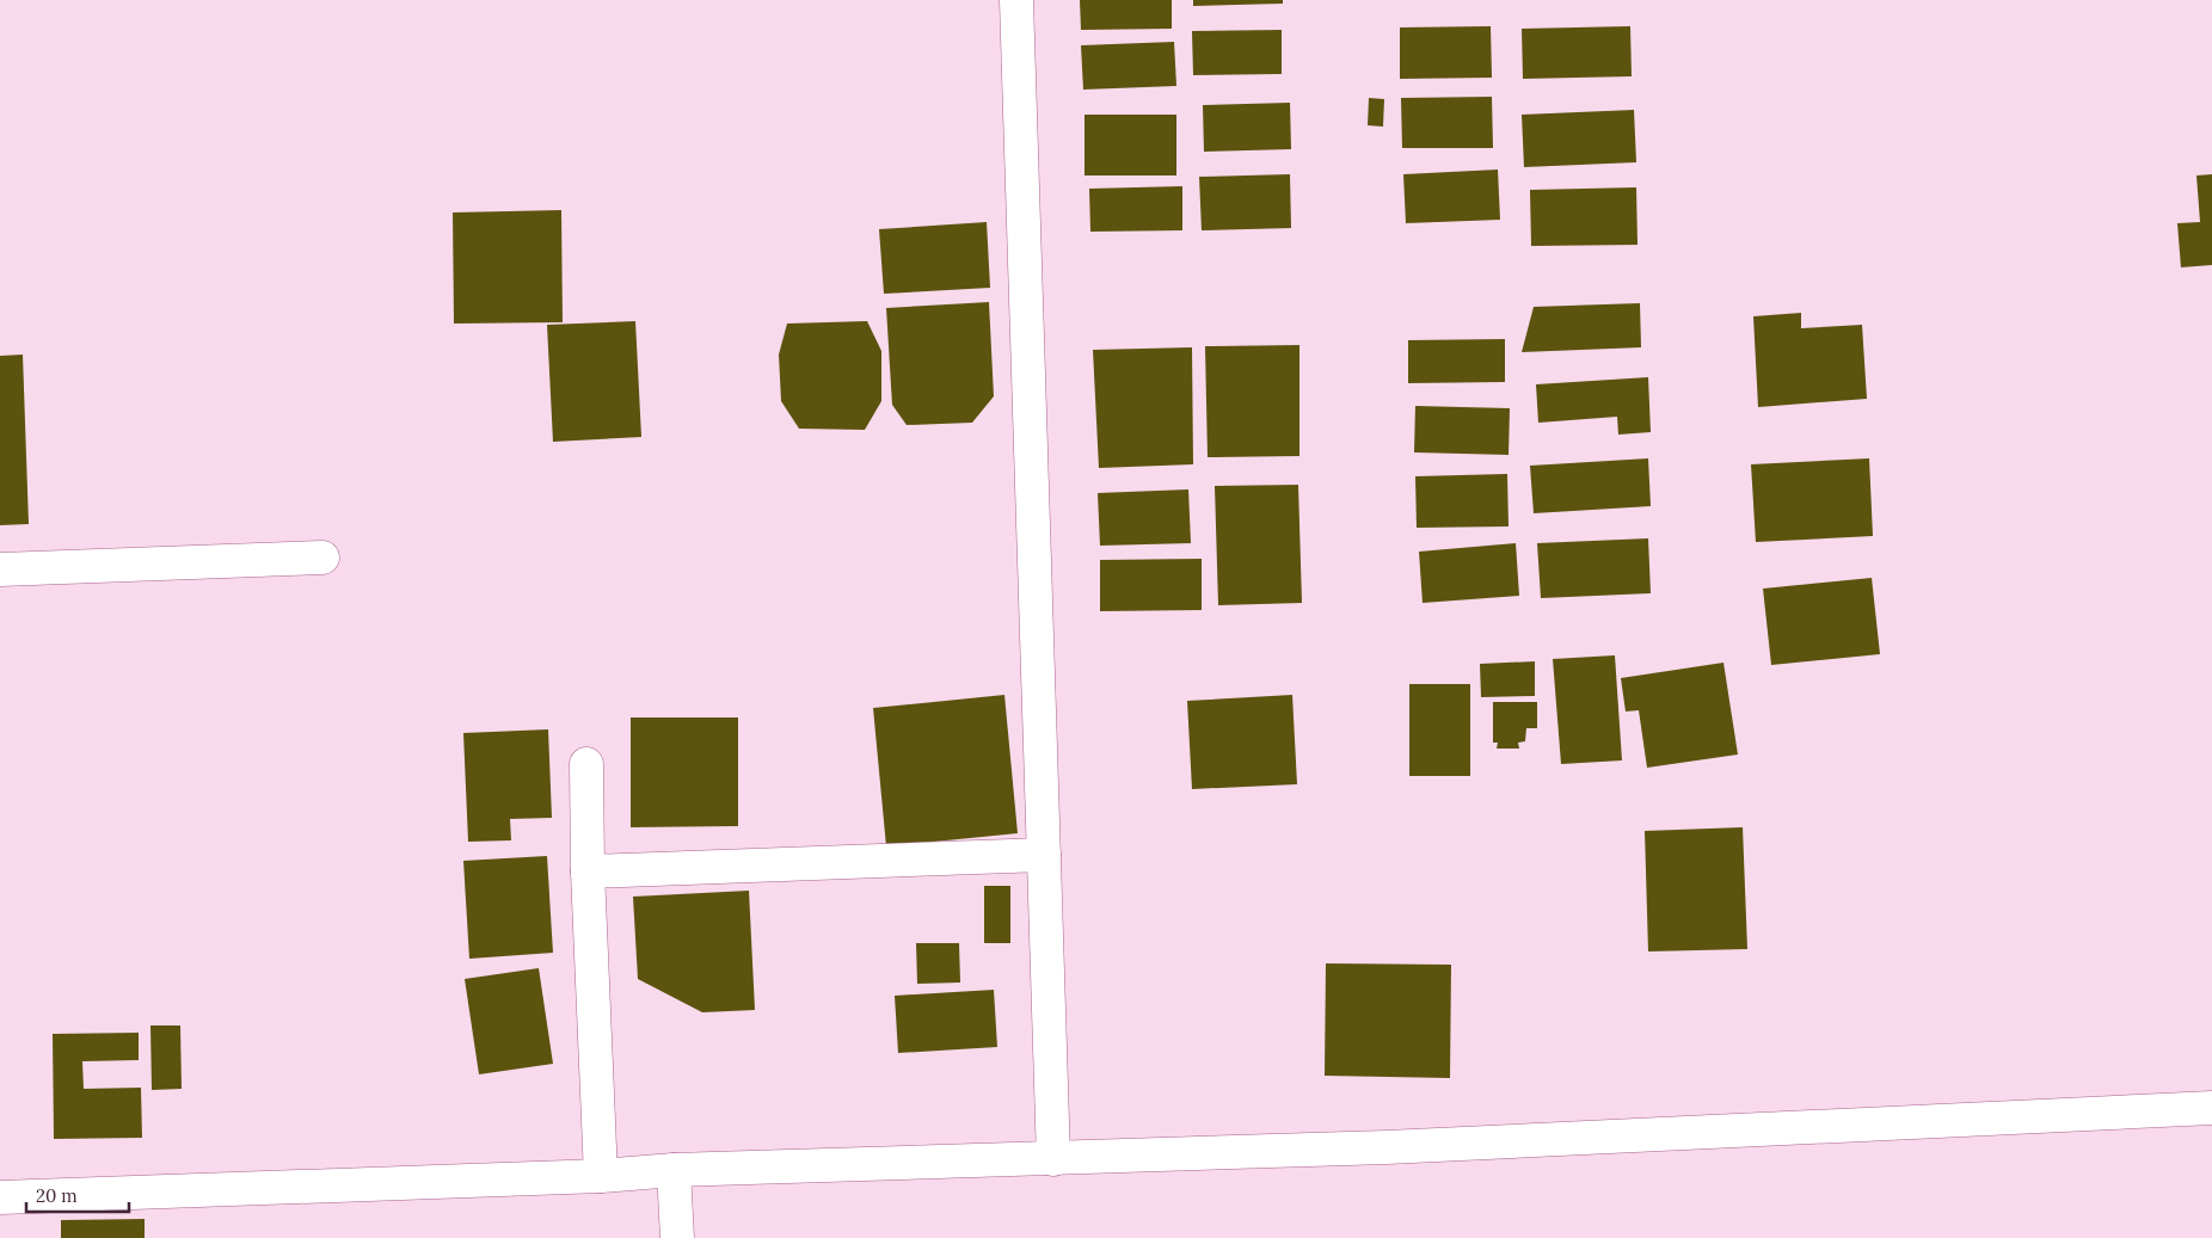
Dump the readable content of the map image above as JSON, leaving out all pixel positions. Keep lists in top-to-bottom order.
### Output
{
  "scale_bar": "20 m"
}
